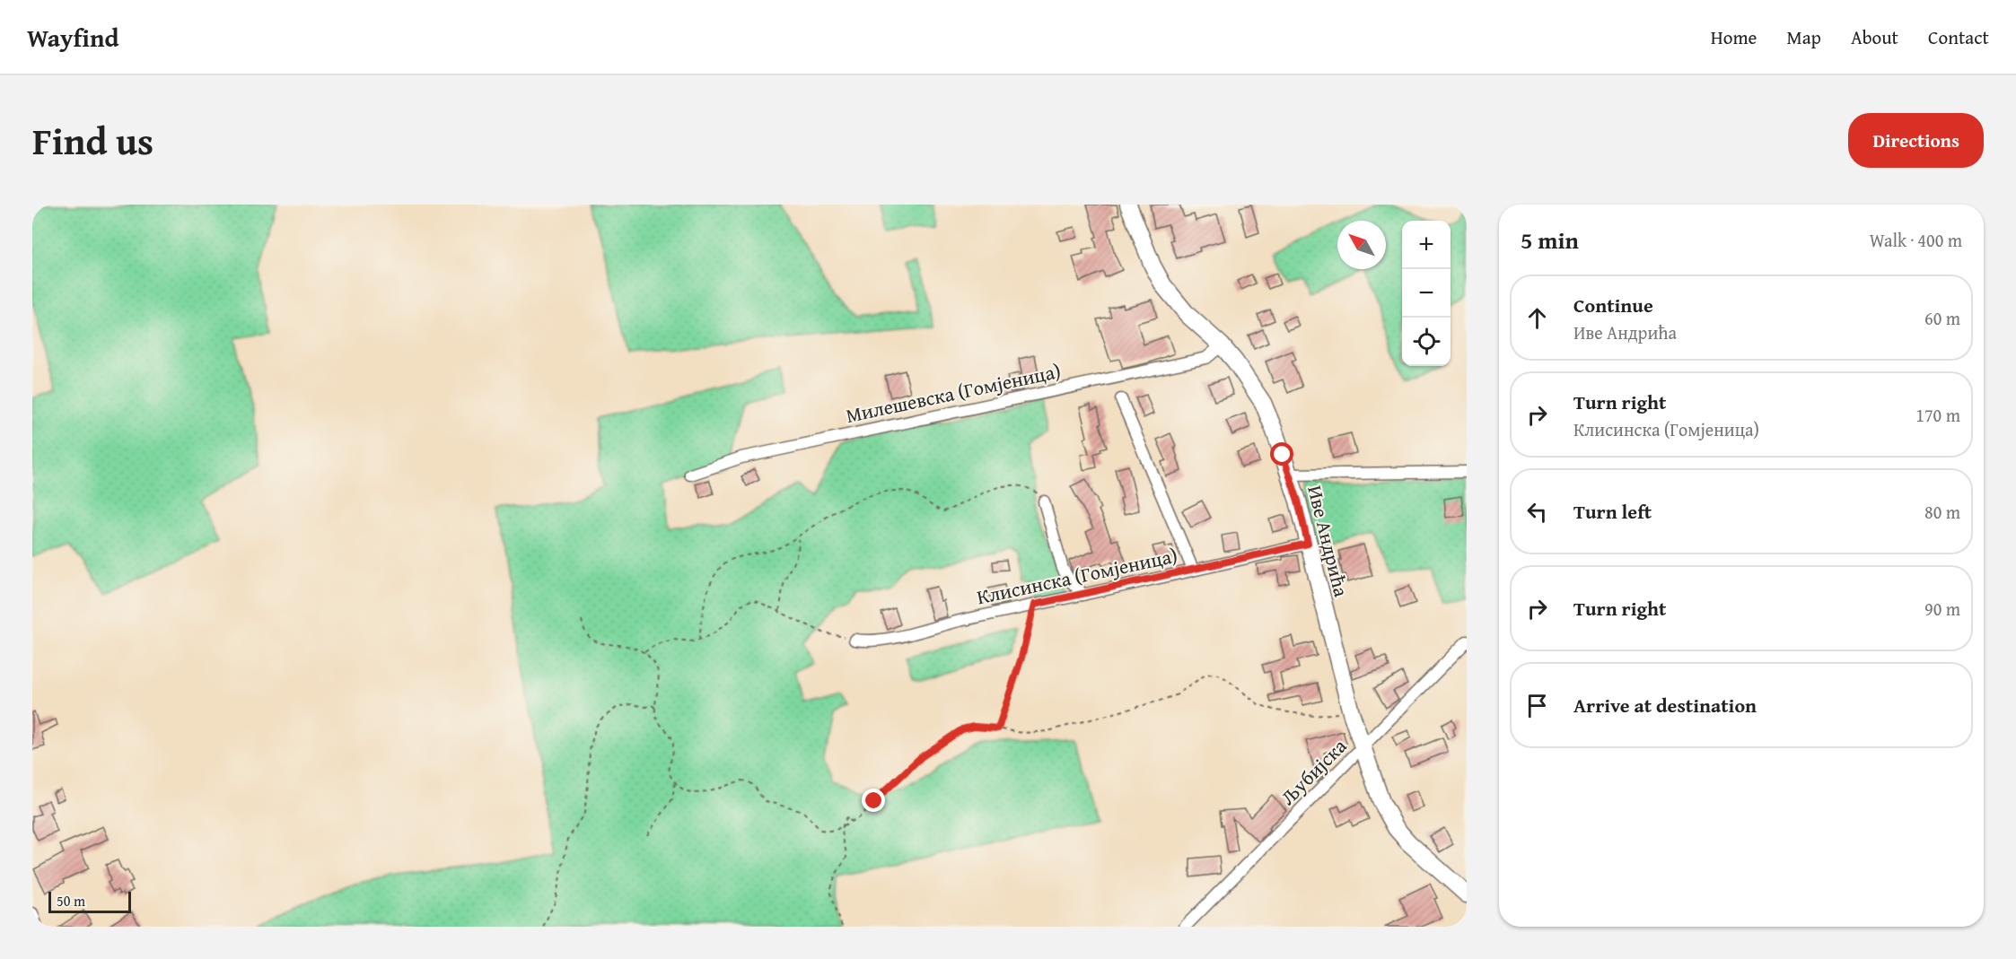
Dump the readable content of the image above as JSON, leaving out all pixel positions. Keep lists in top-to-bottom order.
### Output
{
  "streets": {
    "street": [
      "Милешевска (Гомјеница)",
      "Иве Андрића",
      "Клисинска (Гомјеница)",
      "Љубијска"
    ]
  },
  "crossings": [
    ["Милешевска (Гомјеница)", "Иве Андрића"],
    ["Иве Андрића", "Клисинска (Гомјеница)"],
    ["Иве Андрића", "Љубијска"]
  ],
  "scale_bar": "50 m",
  "north": "top left",
  "page": {
    "header": "Wayfind",
    "nav": [
      "Home",
      "Map",
      "About",
      "Contact"
    ],
    "title": "Find us",
    "buttons": "Directions",
    "heading": ["5 min", "Walk · 400 m"],
    "map_buttons": ["+", "−"],
    "list": [
      ["Continue", "Иве Андрића", "60 m"],
      ["Turn right", "Клисинска (Гомјеница)", "170 m"],
      ["Turn left", "80 m"],
      ["Turn right", "90 m"],
      "Arrive at destination"
    ],
    "scale": "50 m"
  }
}
